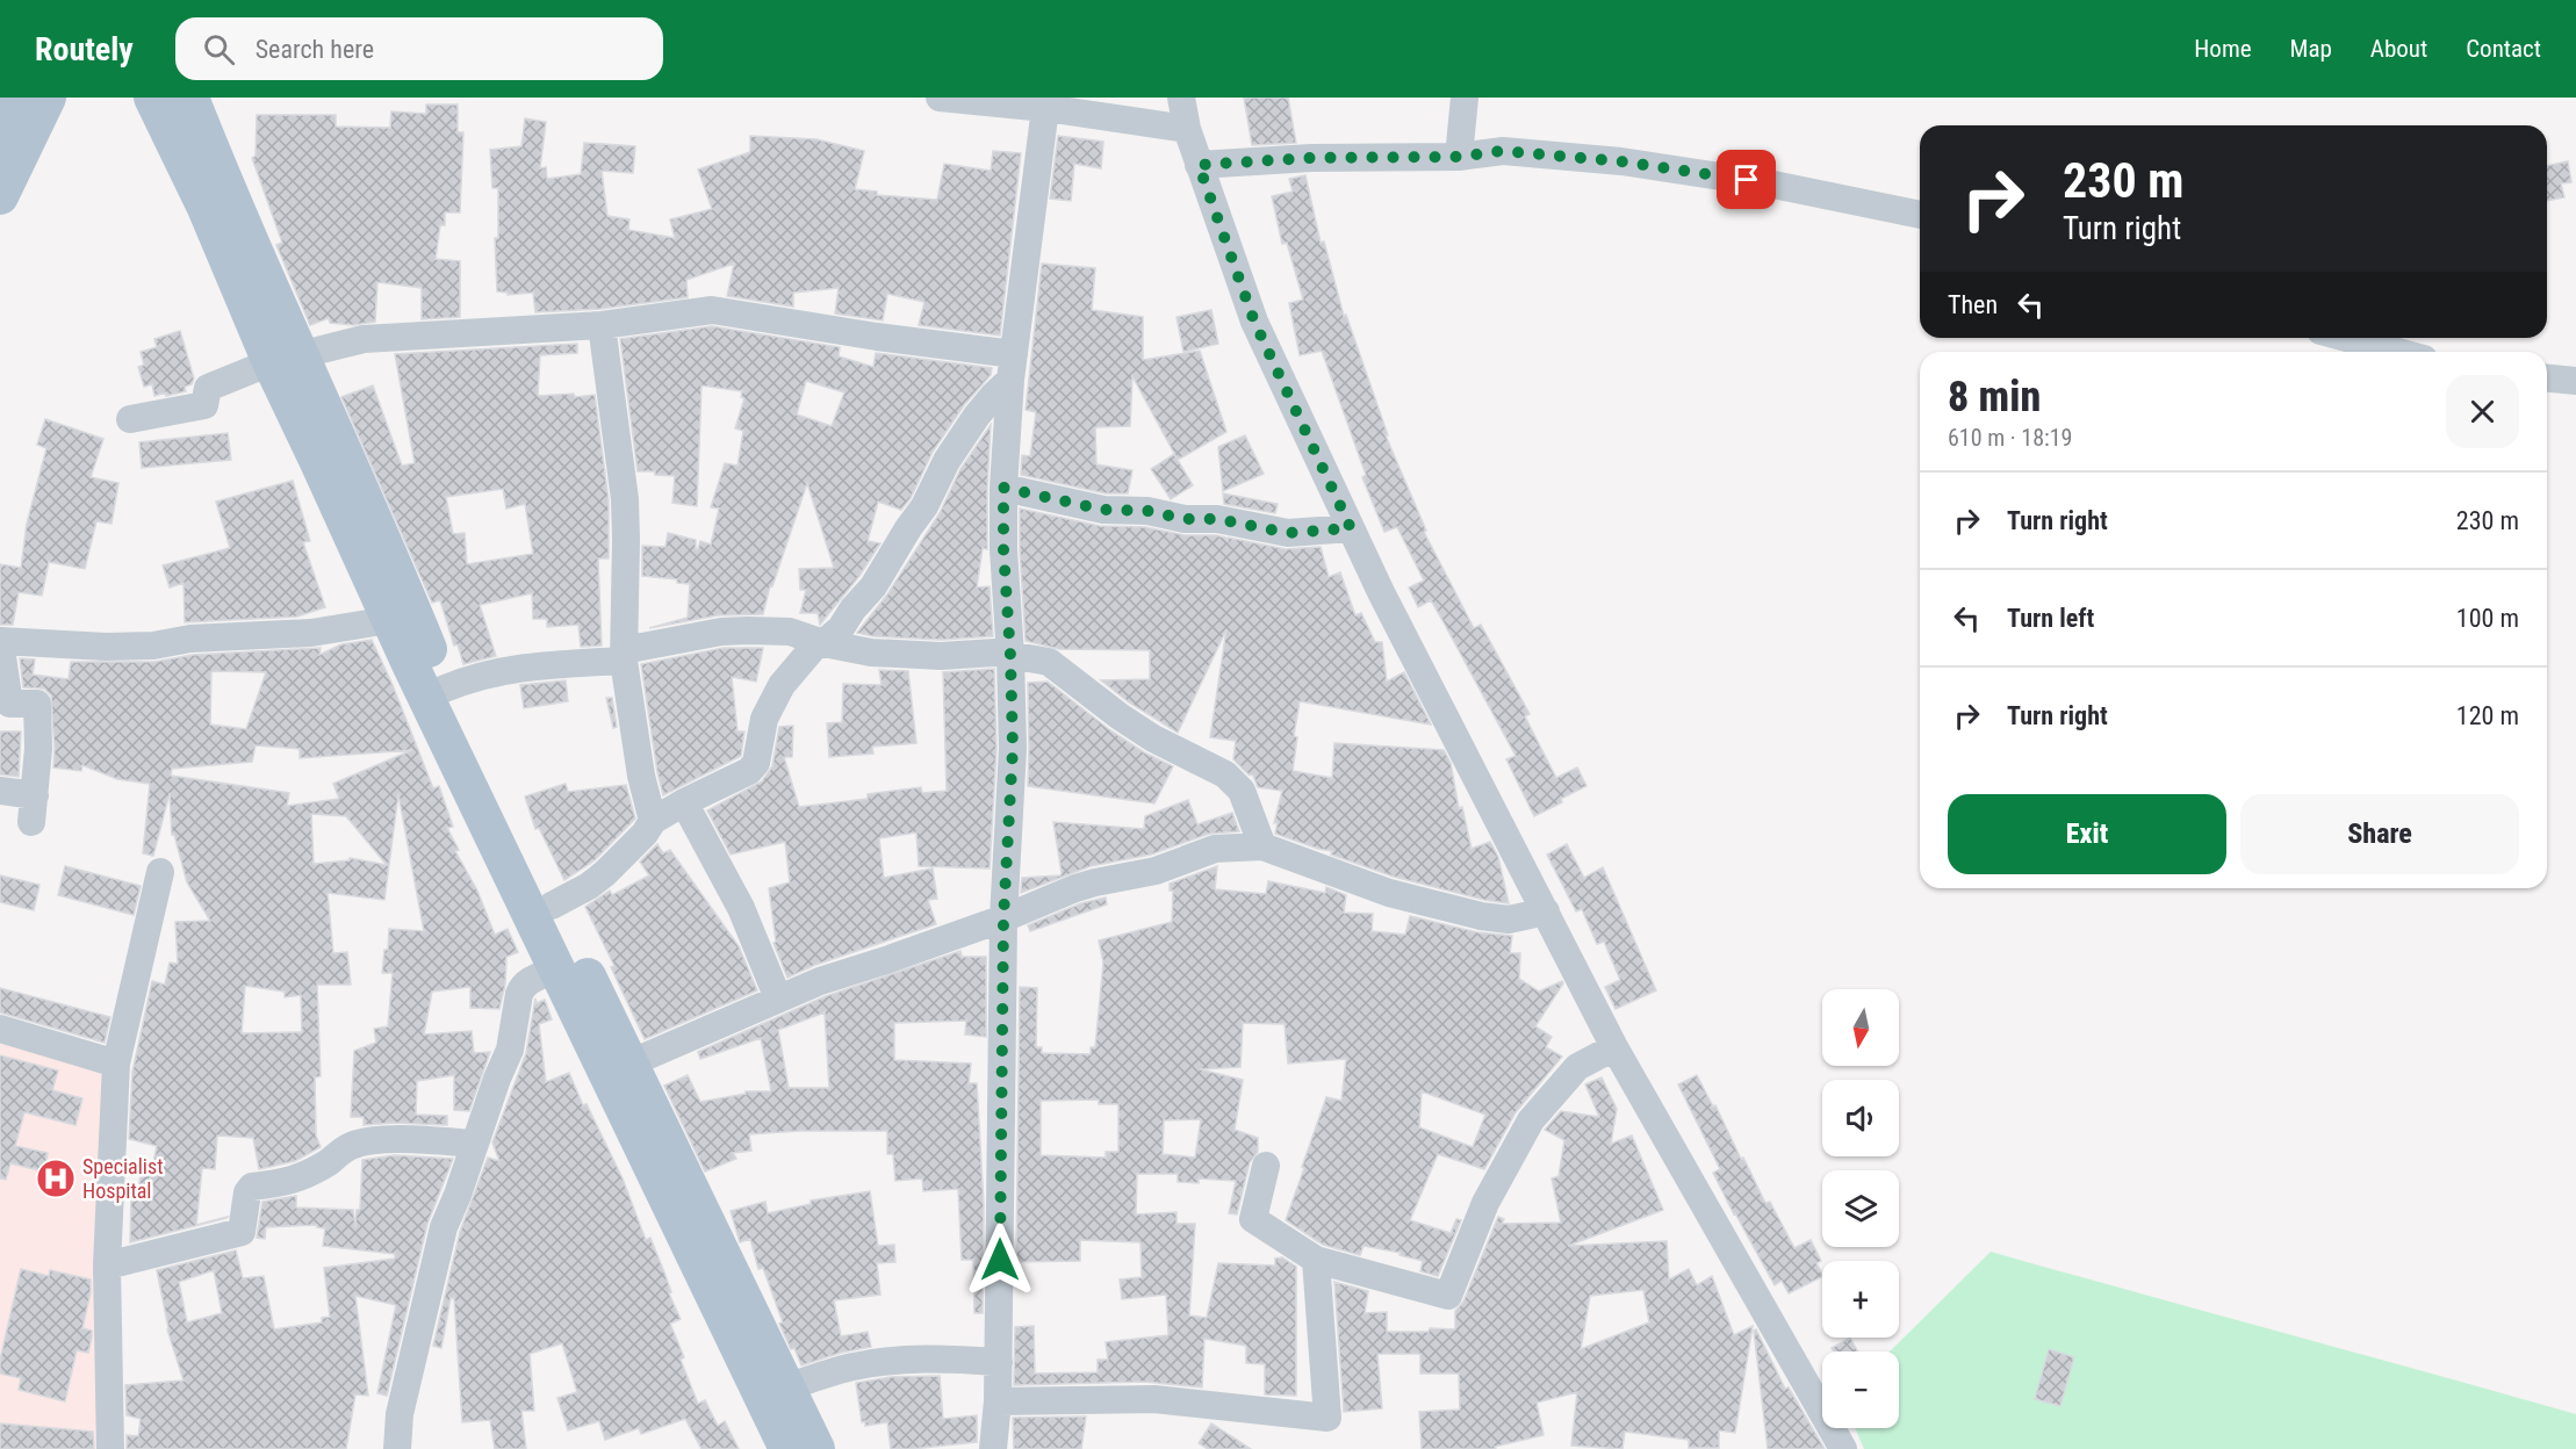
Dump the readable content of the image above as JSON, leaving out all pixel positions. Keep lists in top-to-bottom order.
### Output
{
  "places": {
    "hospital": ["Specialist Hospital"]
  },
  "north": "bottom",
  "page": {
    "header": "Routely",
    "search": "Search here",
    "nav": [
      "Home",
      "Map",
      "About",
      "Contact"
    ],
    "turn": ["230 m", "Turn right"],
    "then": "Then",
    "heading": ["8 min", "610 m · 18:19"],
    "list": [
      {
        "name": "Turn right",
        "value": "230 m"
      },
      {
        "name": "Turn left",
        "value": "100 m"
      },
      {
        "name": "Turn right",
        "value": "120 m"
      }
    ],
    "buttons": ["Exit", "Share"],
    "map_buttons": ["+", "−"]
  }
}
